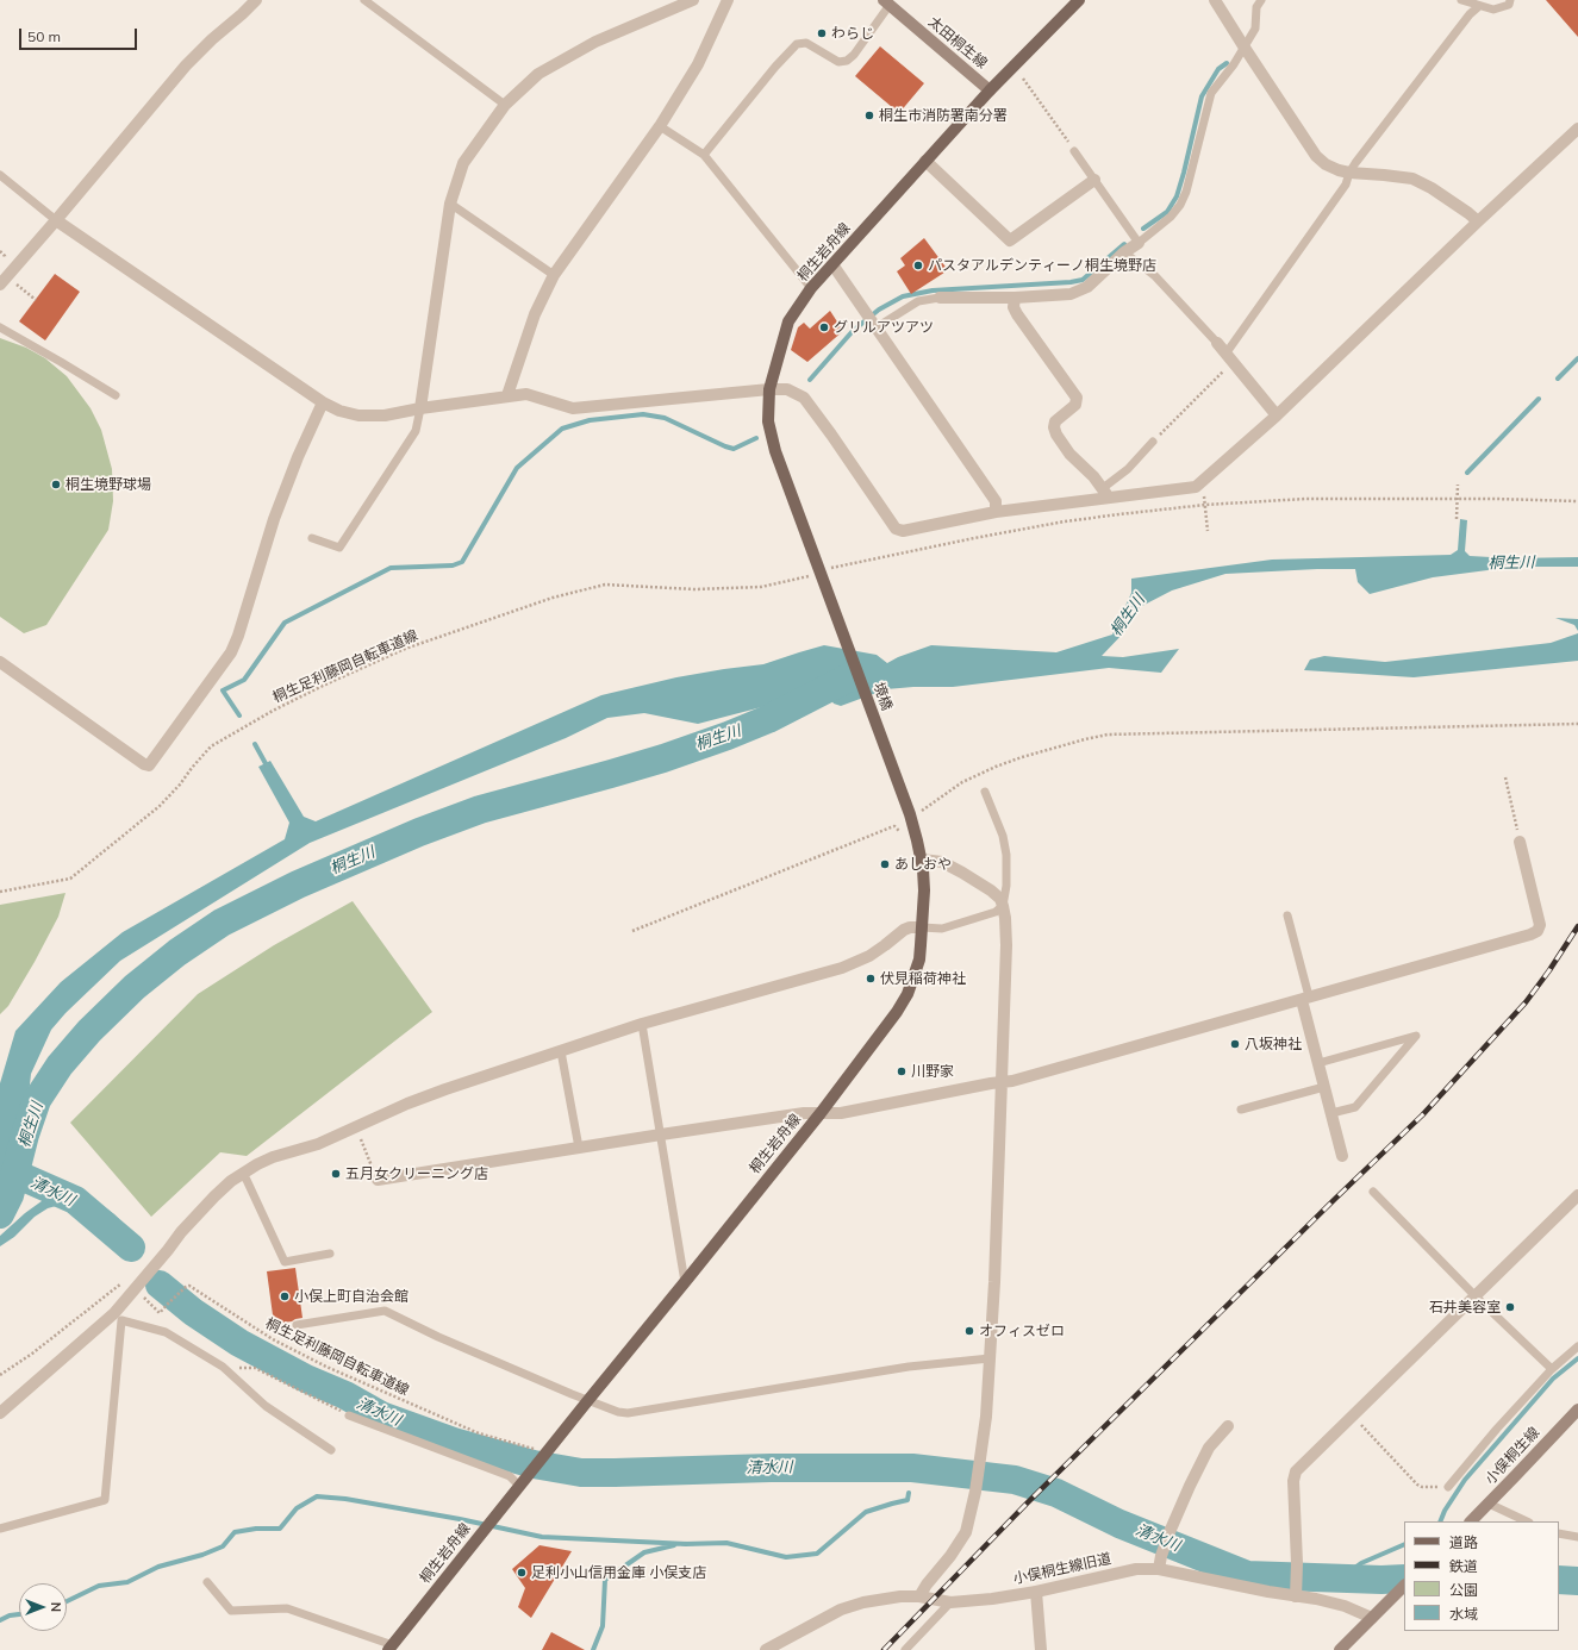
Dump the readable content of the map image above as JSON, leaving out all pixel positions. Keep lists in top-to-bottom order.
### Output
{
  "streets": {
    "main road": [
      "太田桐生線",
      "桐生岩舟線",
      "境橋",
      "小俣桐生線"
    ],
    "street": ["小俣桐生線旧道"],
    "path": ["桐生足利藤岡自転車道線"]
  },
  "crossings": [
    ["太田桐生線", "桐生岩舟線"],
    ["桐生岩舟線", "桐生足利藤岡自転車道線"],
    ["桐生岩舟線", "境橋"]
  ],
  "water": ["桐生川", "清水川"],
  "places": [
    "わらじ",
    "桐生市消防署南分署",
    "パスタアルデンティーノ桐生境野店",
    "グリルアツアツ",
    "桐生境野球場",
    "あしおや",
    "伏見稲荷神社",
    "八坂神社",
    "川野家",
    "五月女クリーニング店",
    "小俣上町自治会館",
    "石井美容室",
    "オフィスゼロ",
    "足利小山信用金庫 小俣支店"
  ],
  "legend": [
    "道路",
    "鉄道",
    "公園",
    "水域"
  ],
  "scale_bar": "50 m",
  "north": "right"
}
